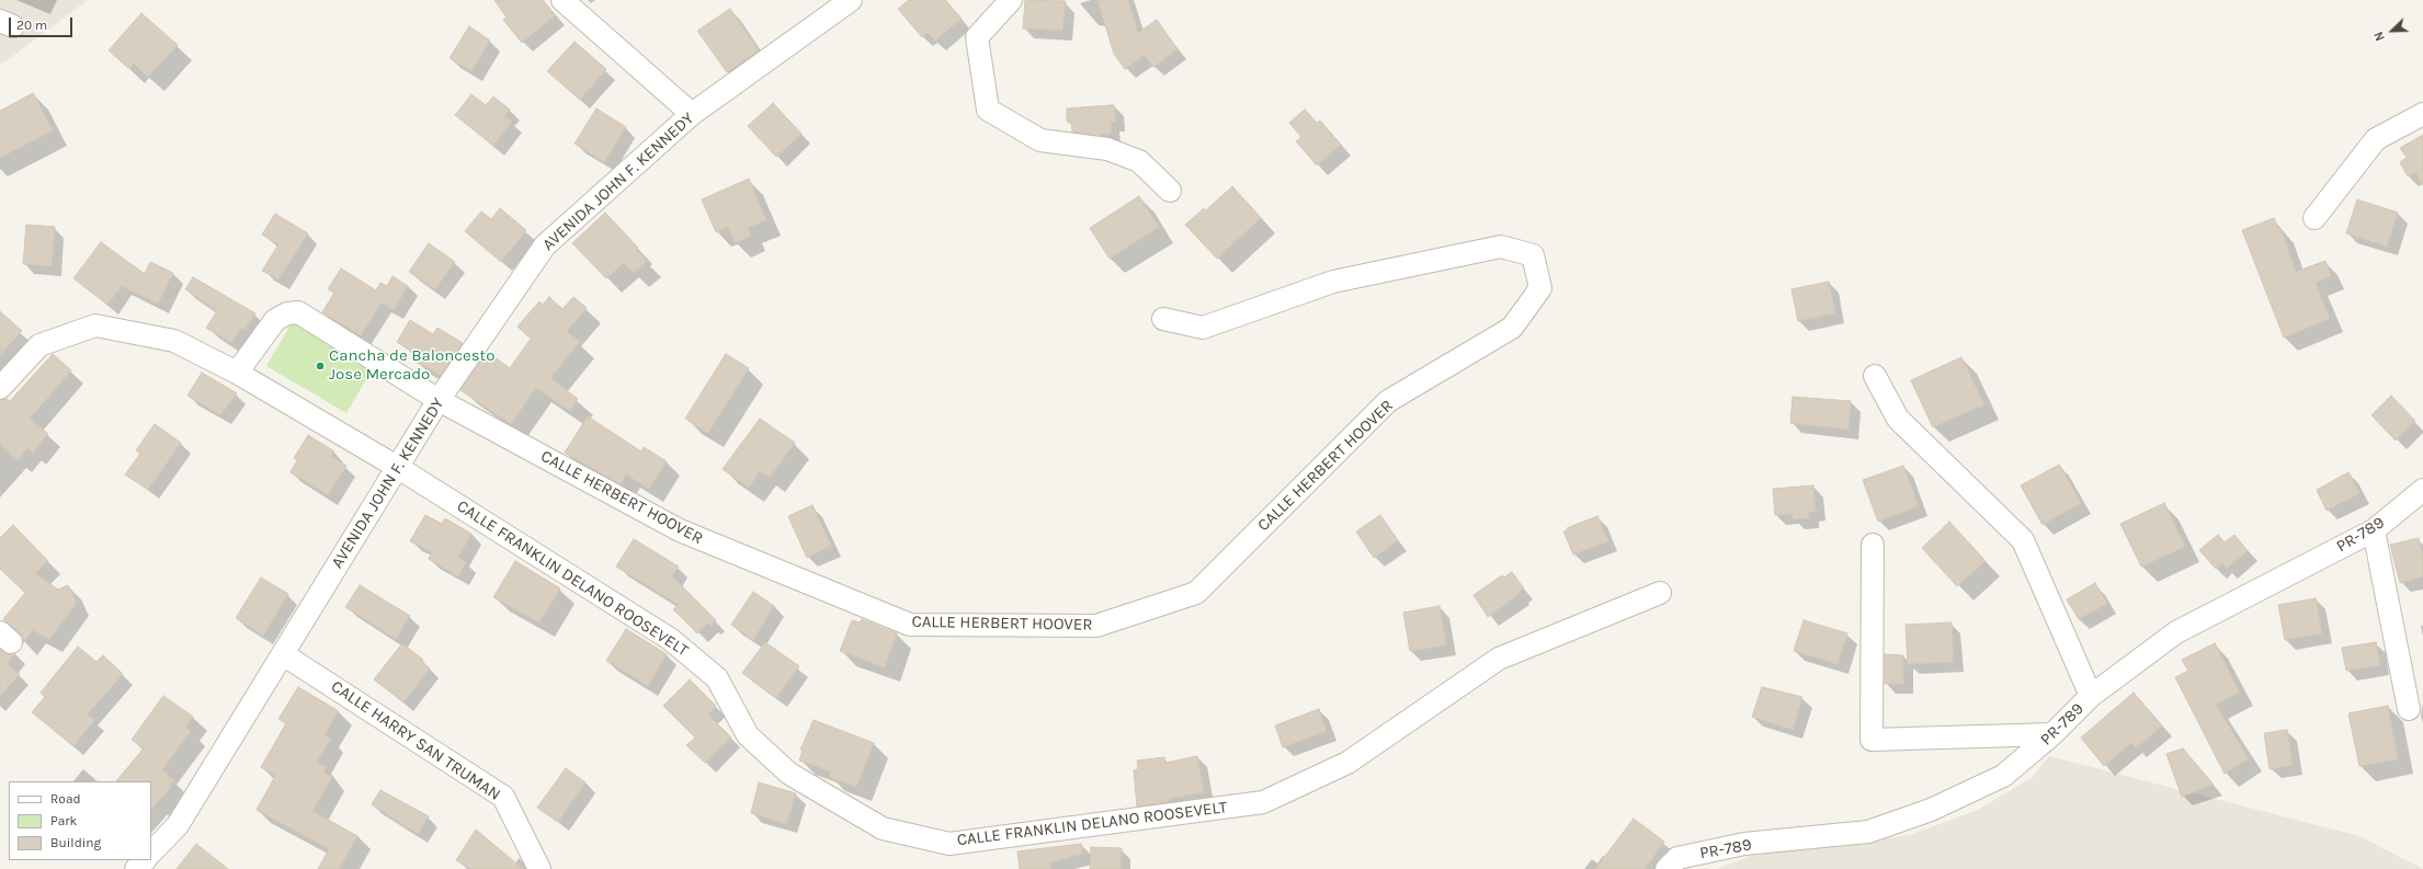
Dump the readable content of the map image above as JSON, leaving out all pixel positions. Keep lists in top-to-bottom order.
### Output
{
  "streets": {
    "street": [
      "AVENIDA JOHN F. KENNEDY",
      "CALLE HERBERT HOOVER",
      "PR-789",
      "CALLE FRANKLIN DELANO ROOSEVELT",
      "CALLE HARRY SAN TRUMAN"
    ]
  },
  "crossings": [
    ["AVENIDA JOHN F. KENNEDY", "CALLE HERBERT HOOVER"],
    ["AVENIDA JOHN F. KENNEDY", "CALLE FRANKLIN DELANO ROOSEVELT"],
    ["AVENIDA JOHN F. KENNEDY", "CALLE HARRY SAN TRUMAN"],
    ["CALLE HERBERT HOOVER", "CALLE FRANKLIN DELANO ROOSEVELT"]
  ],
  "places": ["Cancha de Baloncesto Jose Mercado"],
  "legend": ["Road", "Park", "Building"],
  "scale_bar": "20 m",
  "north": "bottom left"
}
